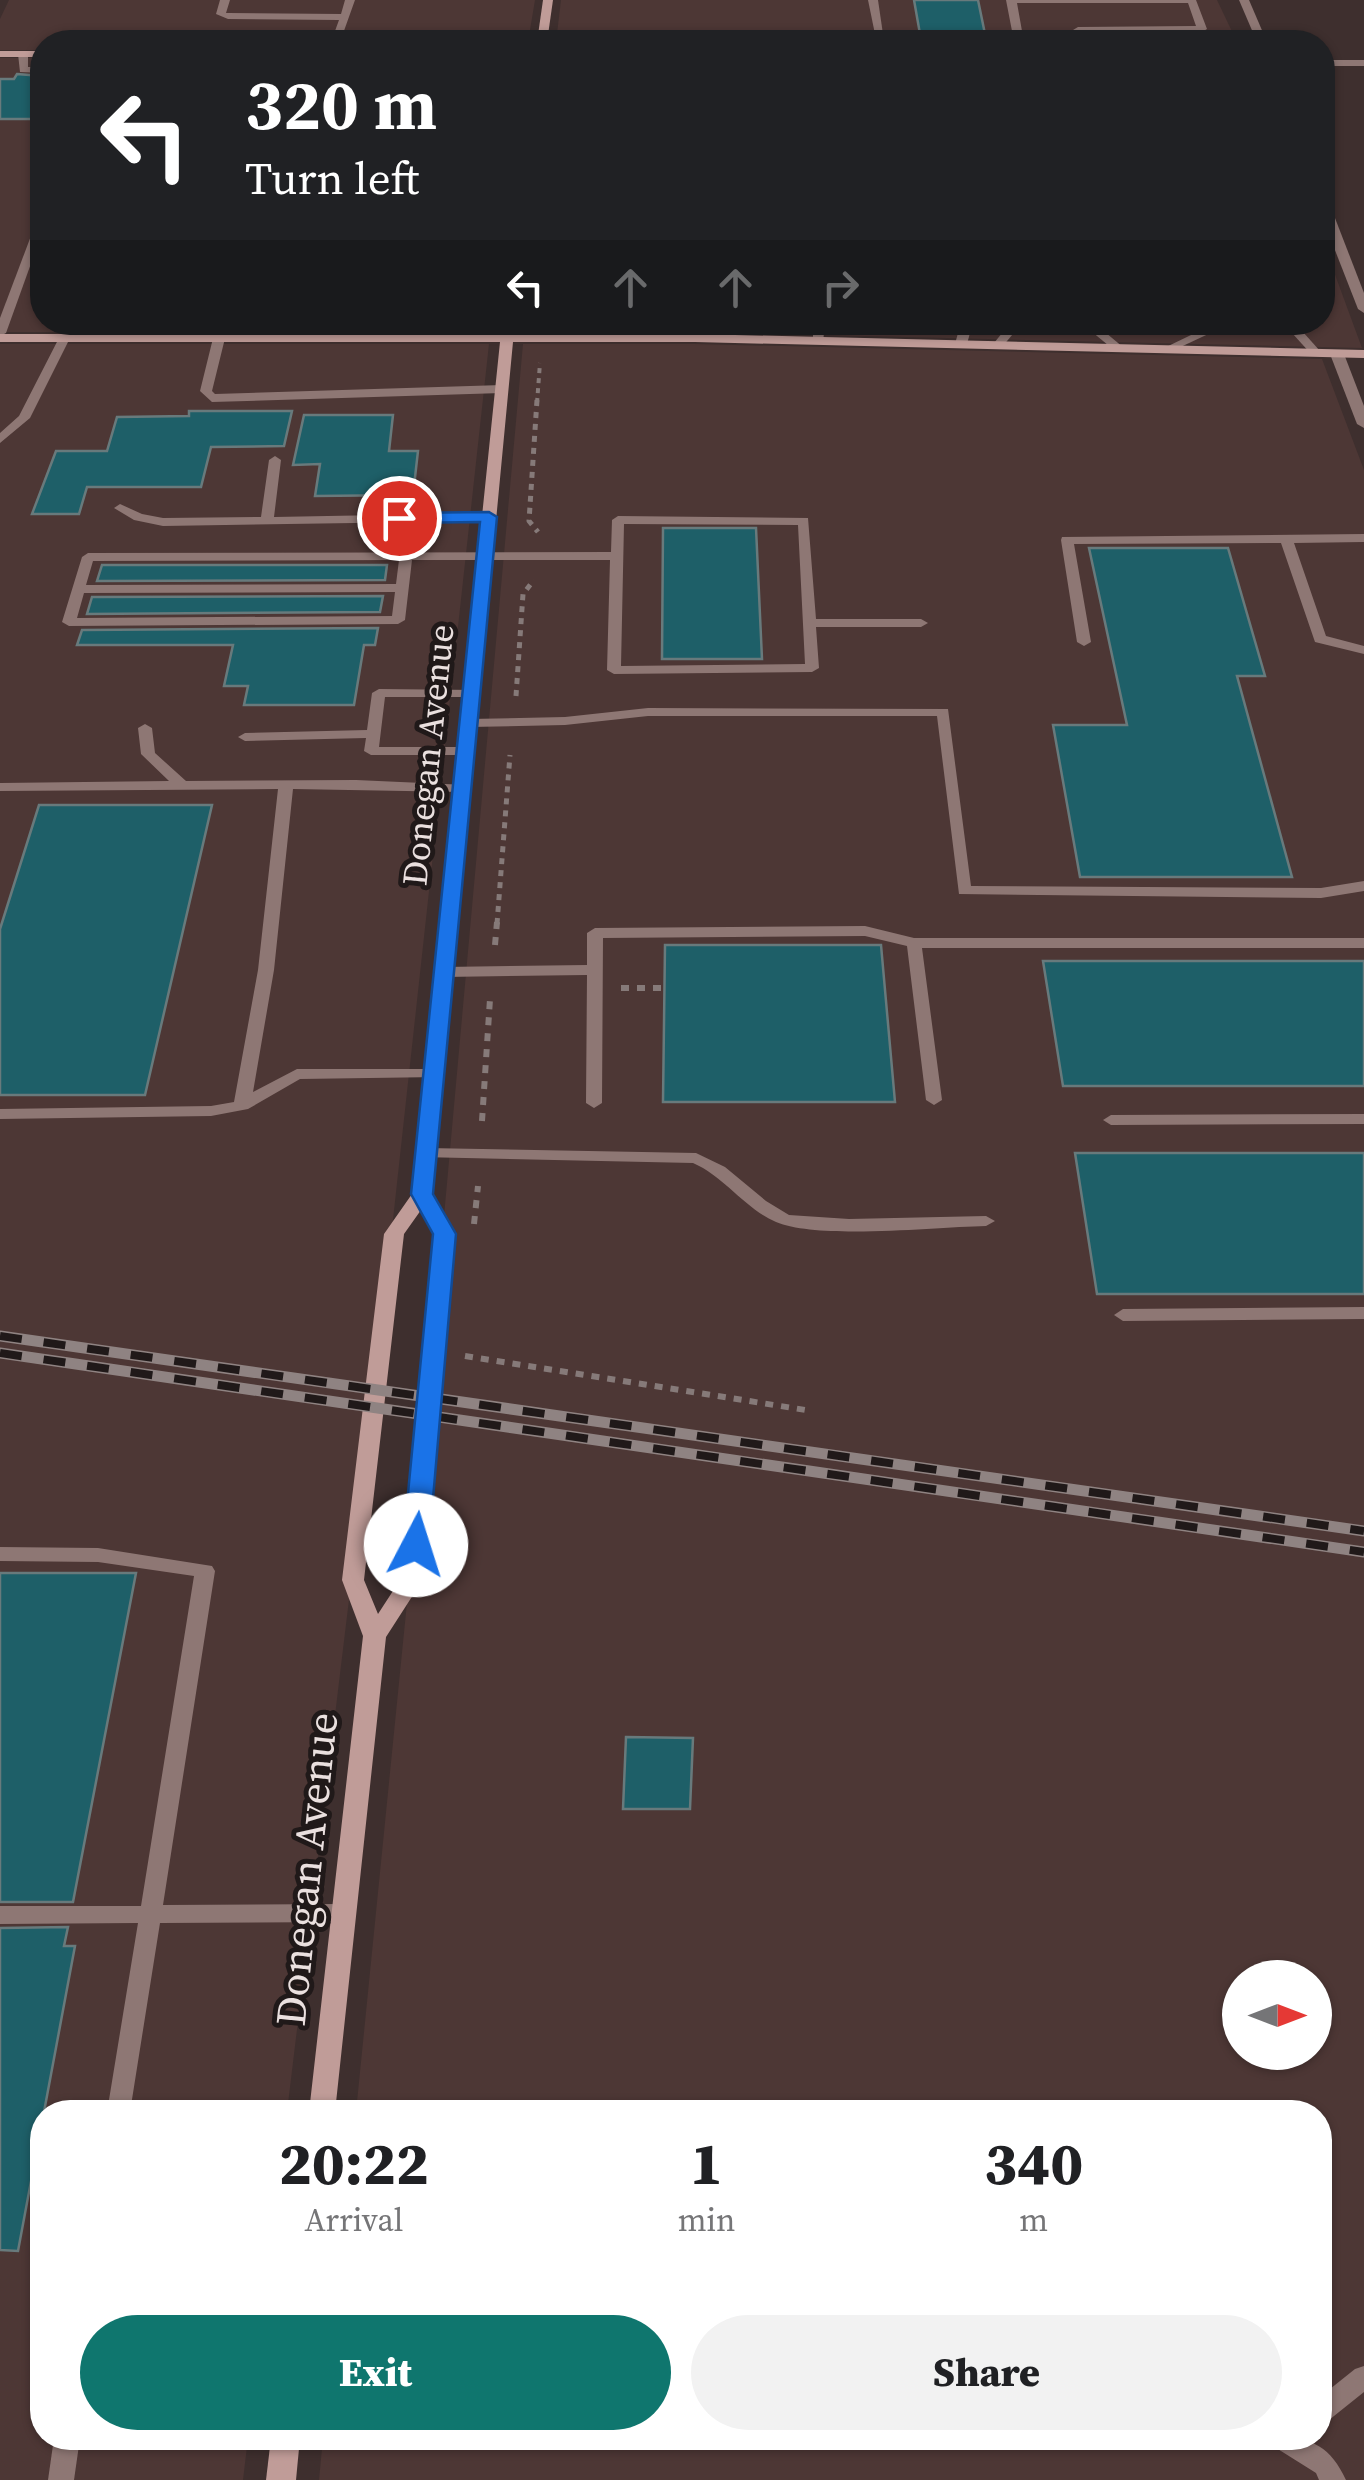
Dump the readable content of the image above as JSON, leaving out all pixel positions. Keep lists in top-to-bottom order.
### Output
{
  "streets": {
    "street": ["Donegan Avenue"]
  },
  "north": "right",
  "page": {
    "turn": ["320 m", "Turn left"],
    "eta": [
      "20:22",
      "Arrival",
      "1",
      "min",
      "340",
      "m"
    ],
    "buttons": ["Exit", "Share"]
  }
}
